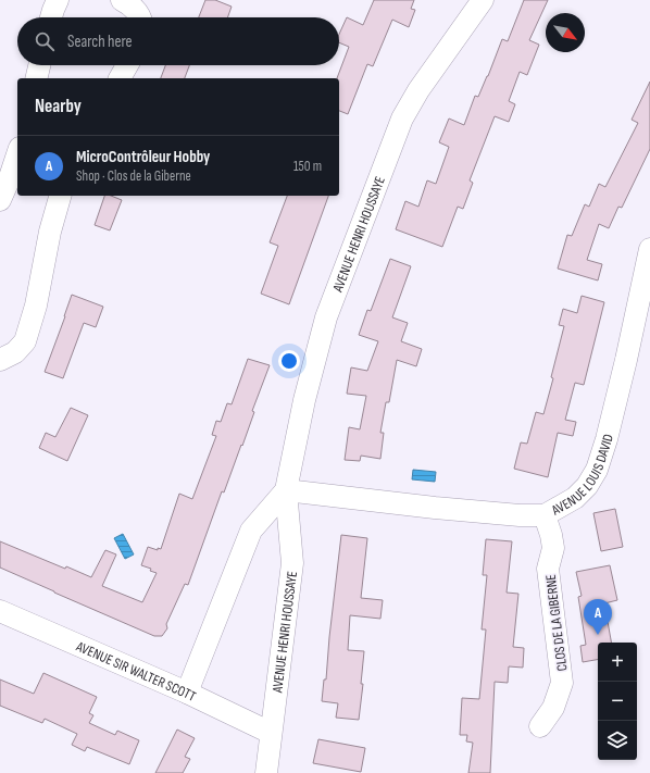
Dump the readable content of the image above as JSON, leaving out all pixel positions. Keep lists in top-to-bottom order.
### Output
{
  "streets": {
    "street": [
      "AVENUE HENRI HOUSSAYE",
      "AVENUE LOUIS DAVID",
      "CLOS DE LA GIBERNE",
      "AVENUE SIR WALTER SCOTT"
    ]
  },
  "crossings": [
    ["AVENUE HENRI HOUSSAYE", "AVENUE LOUIS DAVID"],
    ["AVENUE HENRI HOUSSAYE", "AVENUE SIR WALTER SCOTT"],
    ["AVENUE LOUIS DAVID", "CLOS DE LA GIBERNE"]
  ],
  "north": "bottom right",
  "page": {
    "search": "Search here",
    "heading": "Nearby",
    "list": [
      {
        "mark": "A",
        "name": "MicroContrôleur Hobby",
        "note": "Shop · Clos de la Giberne",
        "value": "150 m"
      }
    ],
    "pins": "A",
    "map_buttons": ["+", "−"]
  }
}
